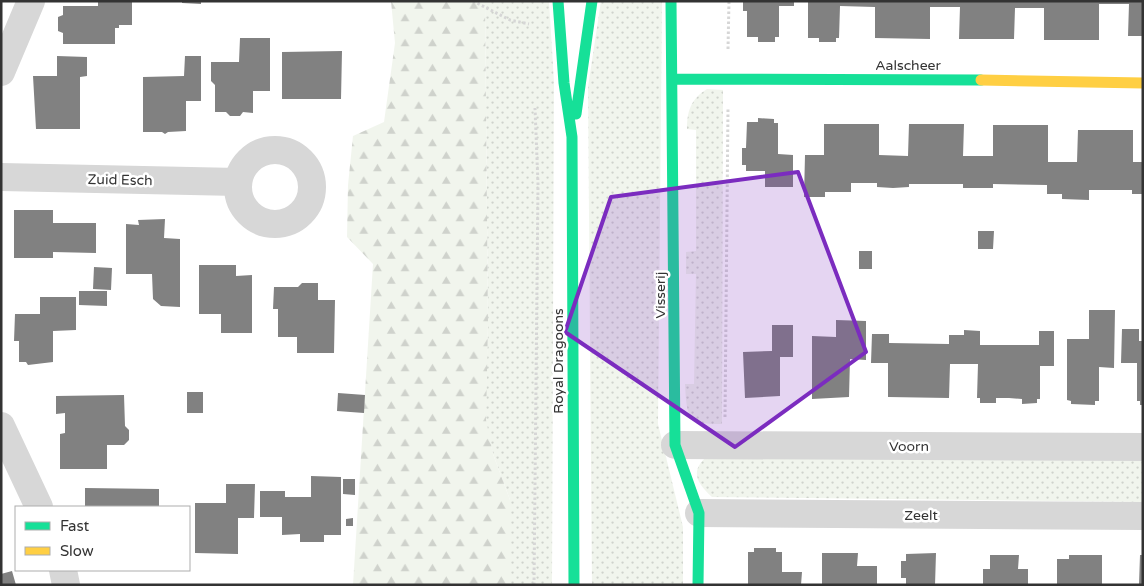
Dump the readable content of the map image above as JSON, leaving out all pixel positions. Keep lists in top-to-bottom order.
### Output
{
  "streets": {
    "street": [
      "Aalscheer",
      "Zuid Esch",
      "Visserij",
      "Royal Dragoons",
      "Voorn",
      "Zeelt"
    ]
  },
  "crossings": [
    ["Aalscheer", "Visserij"],
    ["Visserij", "Voorn"],
    ["Visserij", "Zeelt"]
  ],
  "legend": ["Fast", "Slow"]
}
